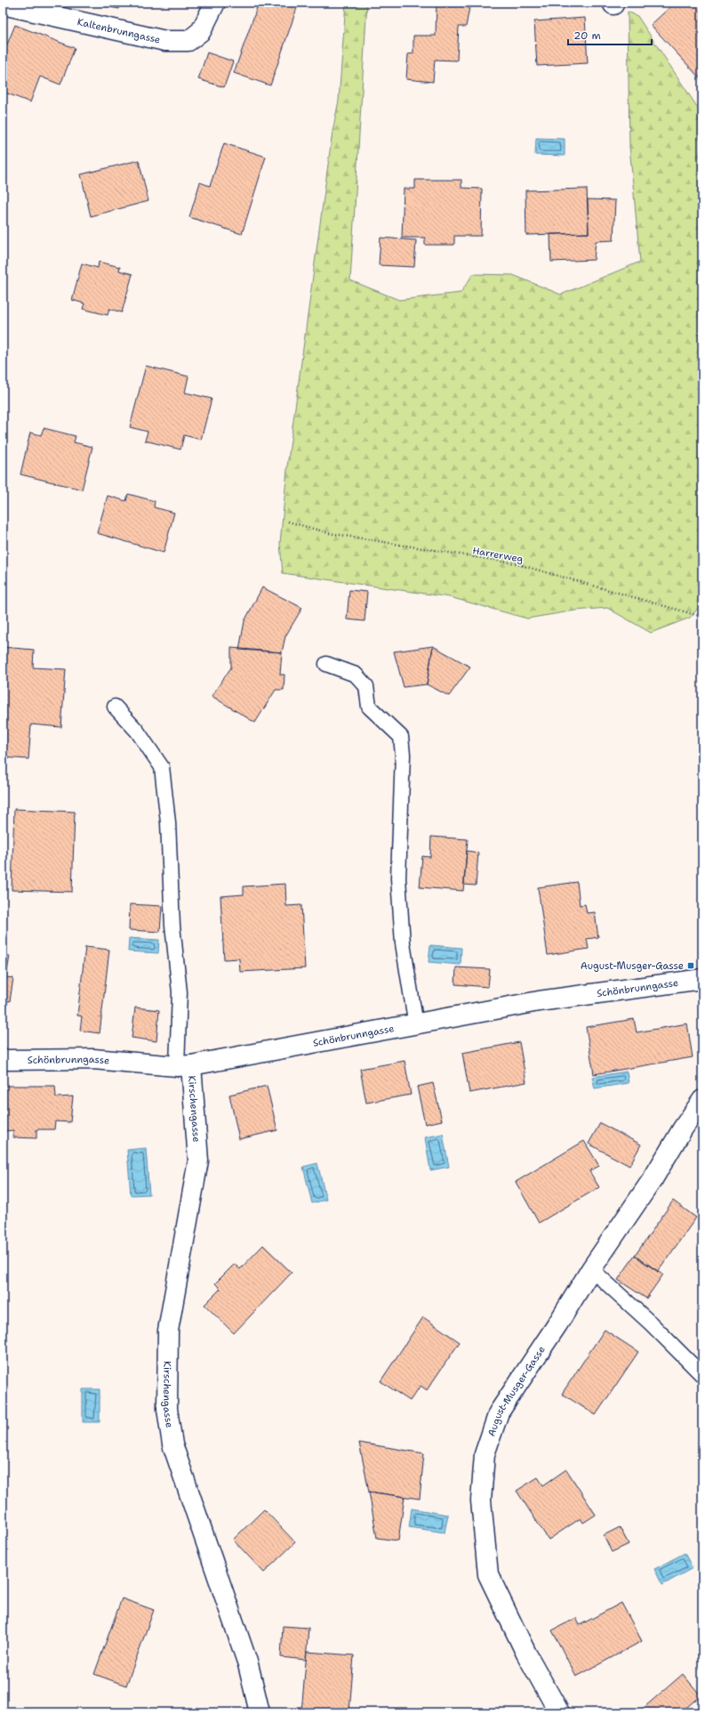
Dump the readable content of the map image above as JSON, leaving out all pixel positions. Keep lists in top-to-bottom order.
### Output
{
  "streets": {
    "street": [
      "Kaltenbrunngasse",
      "Schönbrunngasse",
      "Kirschengasse",
      "August-Musger-Gasse"
    ],
    "path": ["Harrerweg"]
  },
  "crossings": [
    ["Schönbrunngasse", "Kirschengasse"]
  ],
  "places": {
    "transit": ["August-Musger-Gasse"]
  },
  "scale_bar": "20 m"
}
